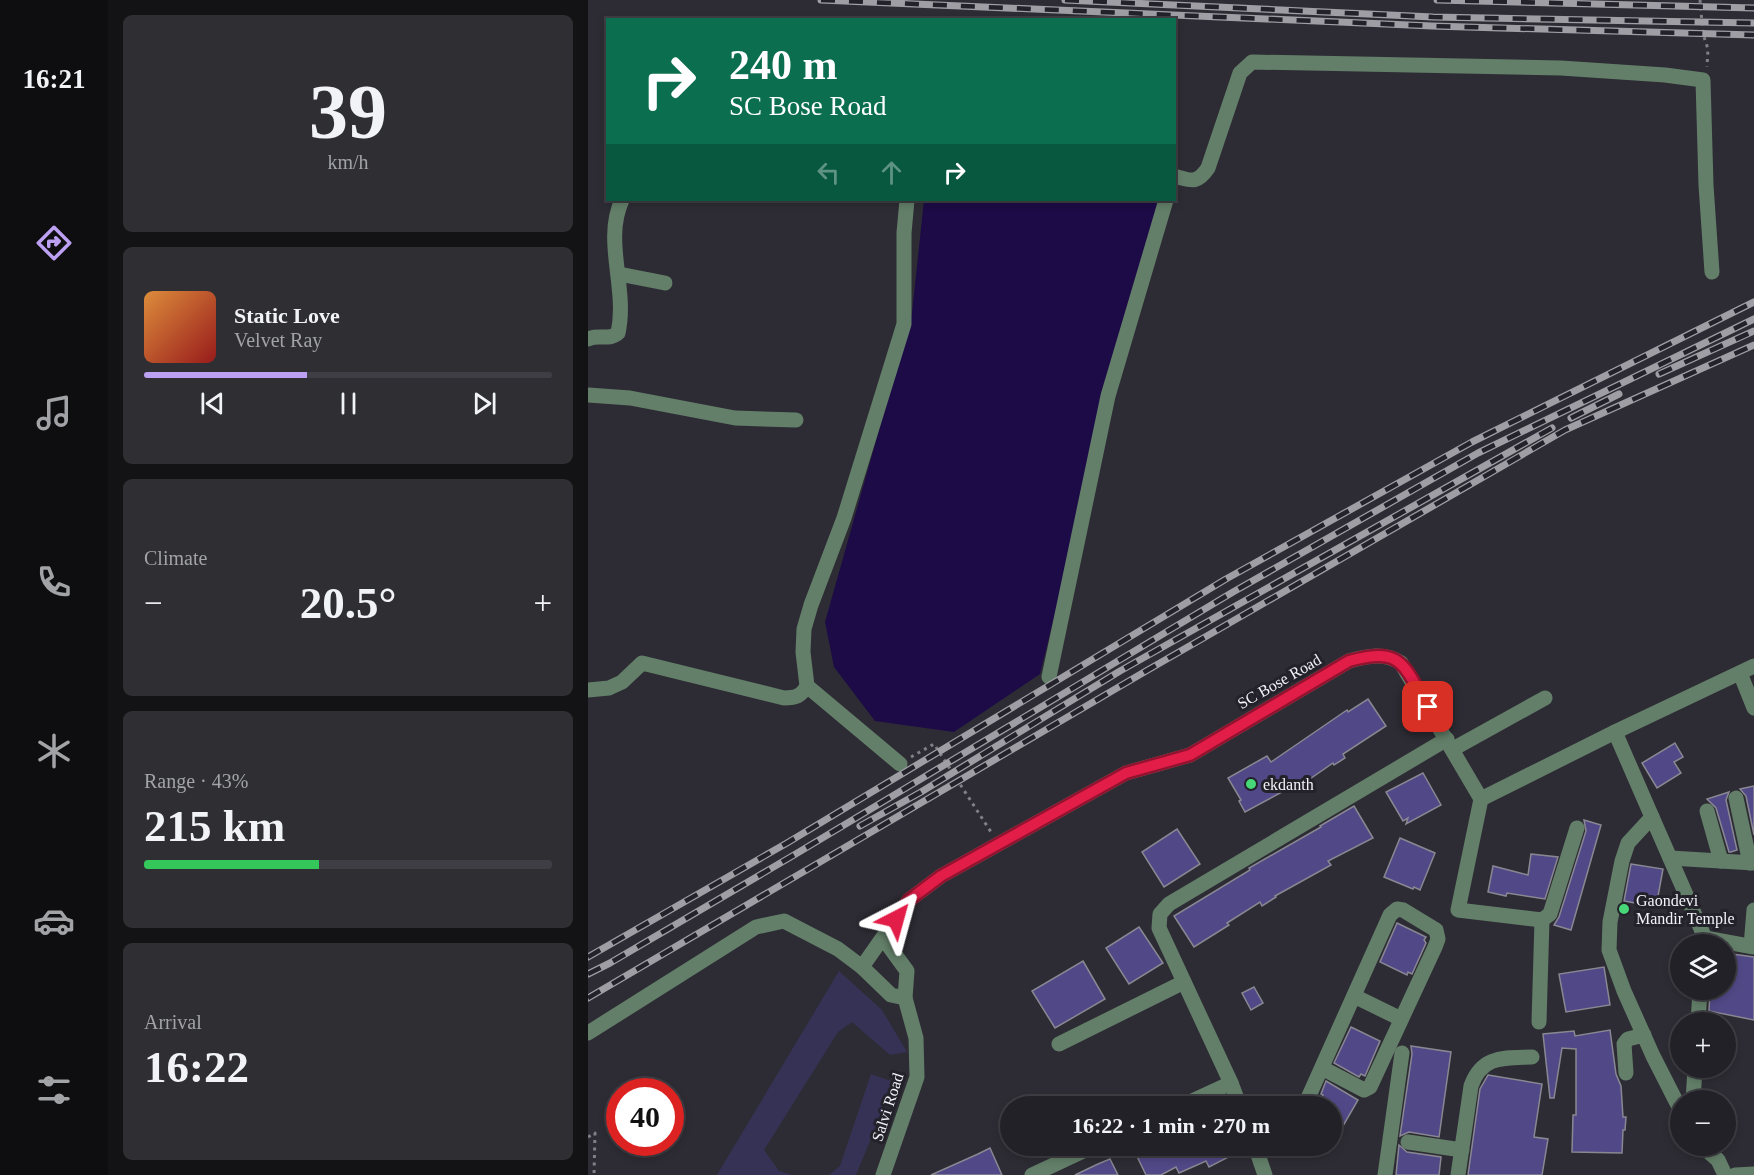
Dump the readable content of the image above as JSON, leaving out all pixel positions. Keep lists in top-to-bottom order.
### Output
{
  "streets": {
    "street": ["SC Bose Road", "Salvi Road"]
  },
  "crossings": [
    ["SC Bose Road", "Salvi Road"]
  ],
  "places": ["ekdanth", "Gaondevi Mandir Temple"],
  "page": {
    "tabs": "16:21",
    "tile": [
      ["39", "km/h"],
      "Climate",
      ["Range · 43%", "215 km"],
      ["Arrival", "16:22"]
    ],
    "turn": ["240 m", "SC Bose Road"],
    "song": ["Static Love", "Velvet Ray"],
    "heat": ["−", "20.5°", "+"],
    "map_buttons": ["+", "−"],
    "limit": "40",
    "trip": "16:22 · 1 min · 270 m"
  }
}
